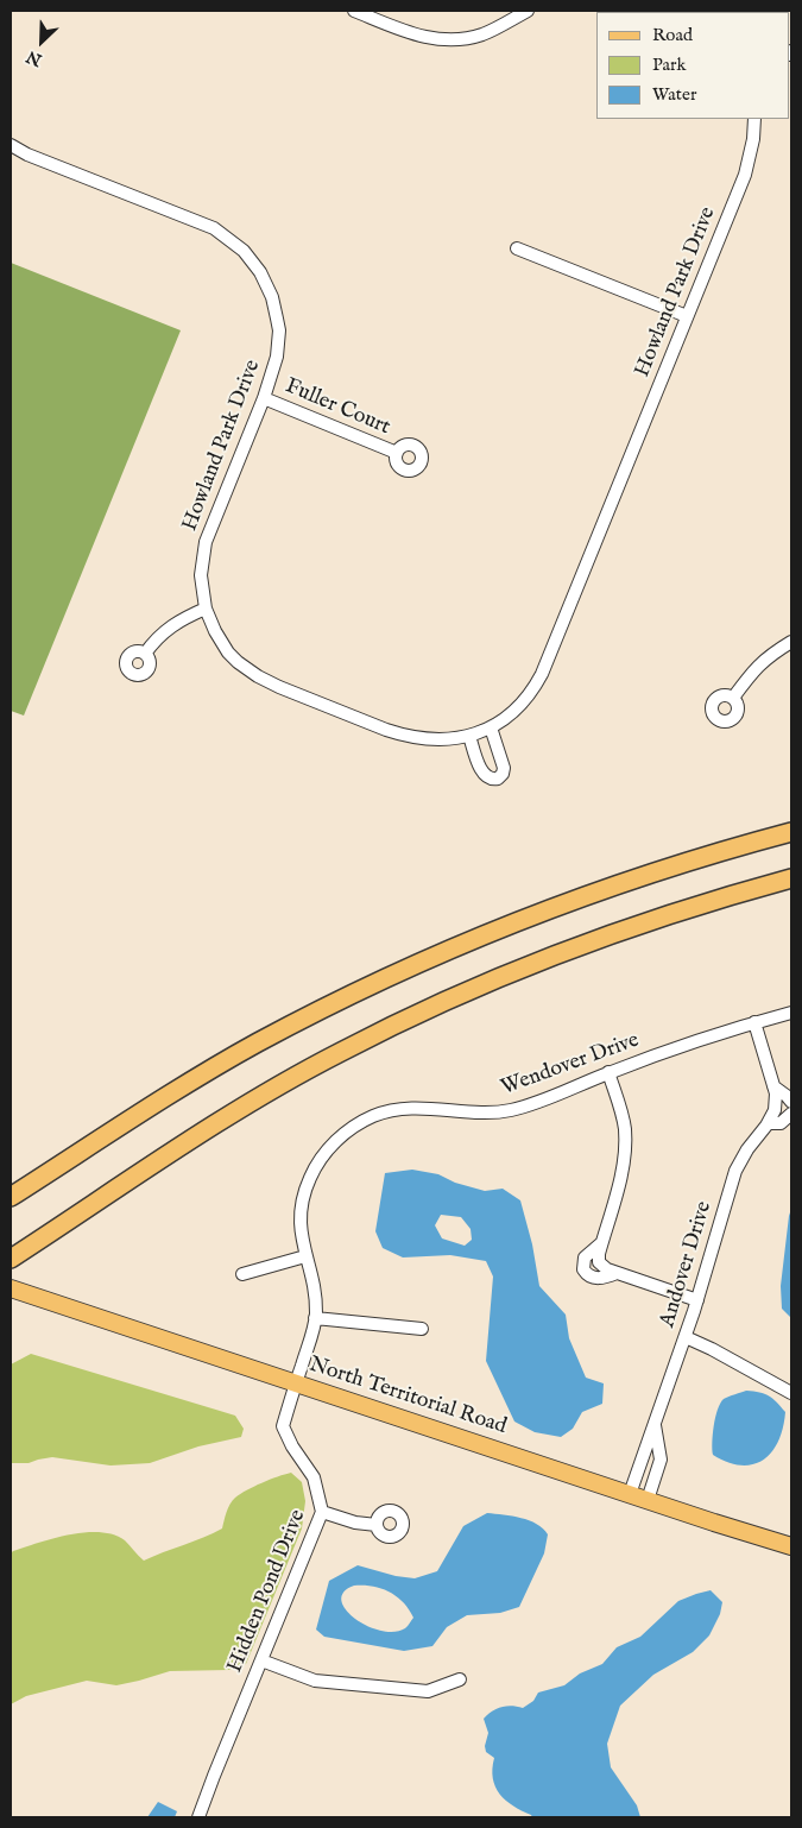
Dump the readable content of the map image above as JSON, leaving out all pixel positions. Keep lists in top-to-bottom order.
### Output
{
  "streets": {
    "main road": ["North Territorial Road"],
    "street": [
      "Howland Park Drive",
      "Fuller Court",
      "Wendover Drive",
      "Andover Drive",
      "Hidden Pond Drive"
    ]
  },
  "crossings": [
    ["Howland Park Drive", "Fuller Court"],
    ["Wendover Drive", "Andover Drive"],
    ["Wendover Drive", "North Territorial Road"],
    ["Wendover Drive", "Hidden Pond Drive"],
    ["Andover Drive", "North Territorial Road"],
    ["North Territorial Road", "Hidden Pond Drive"]
  ],
  "legend": ["Road", "Park", "Water"],
  "north": "bottom left"
}
